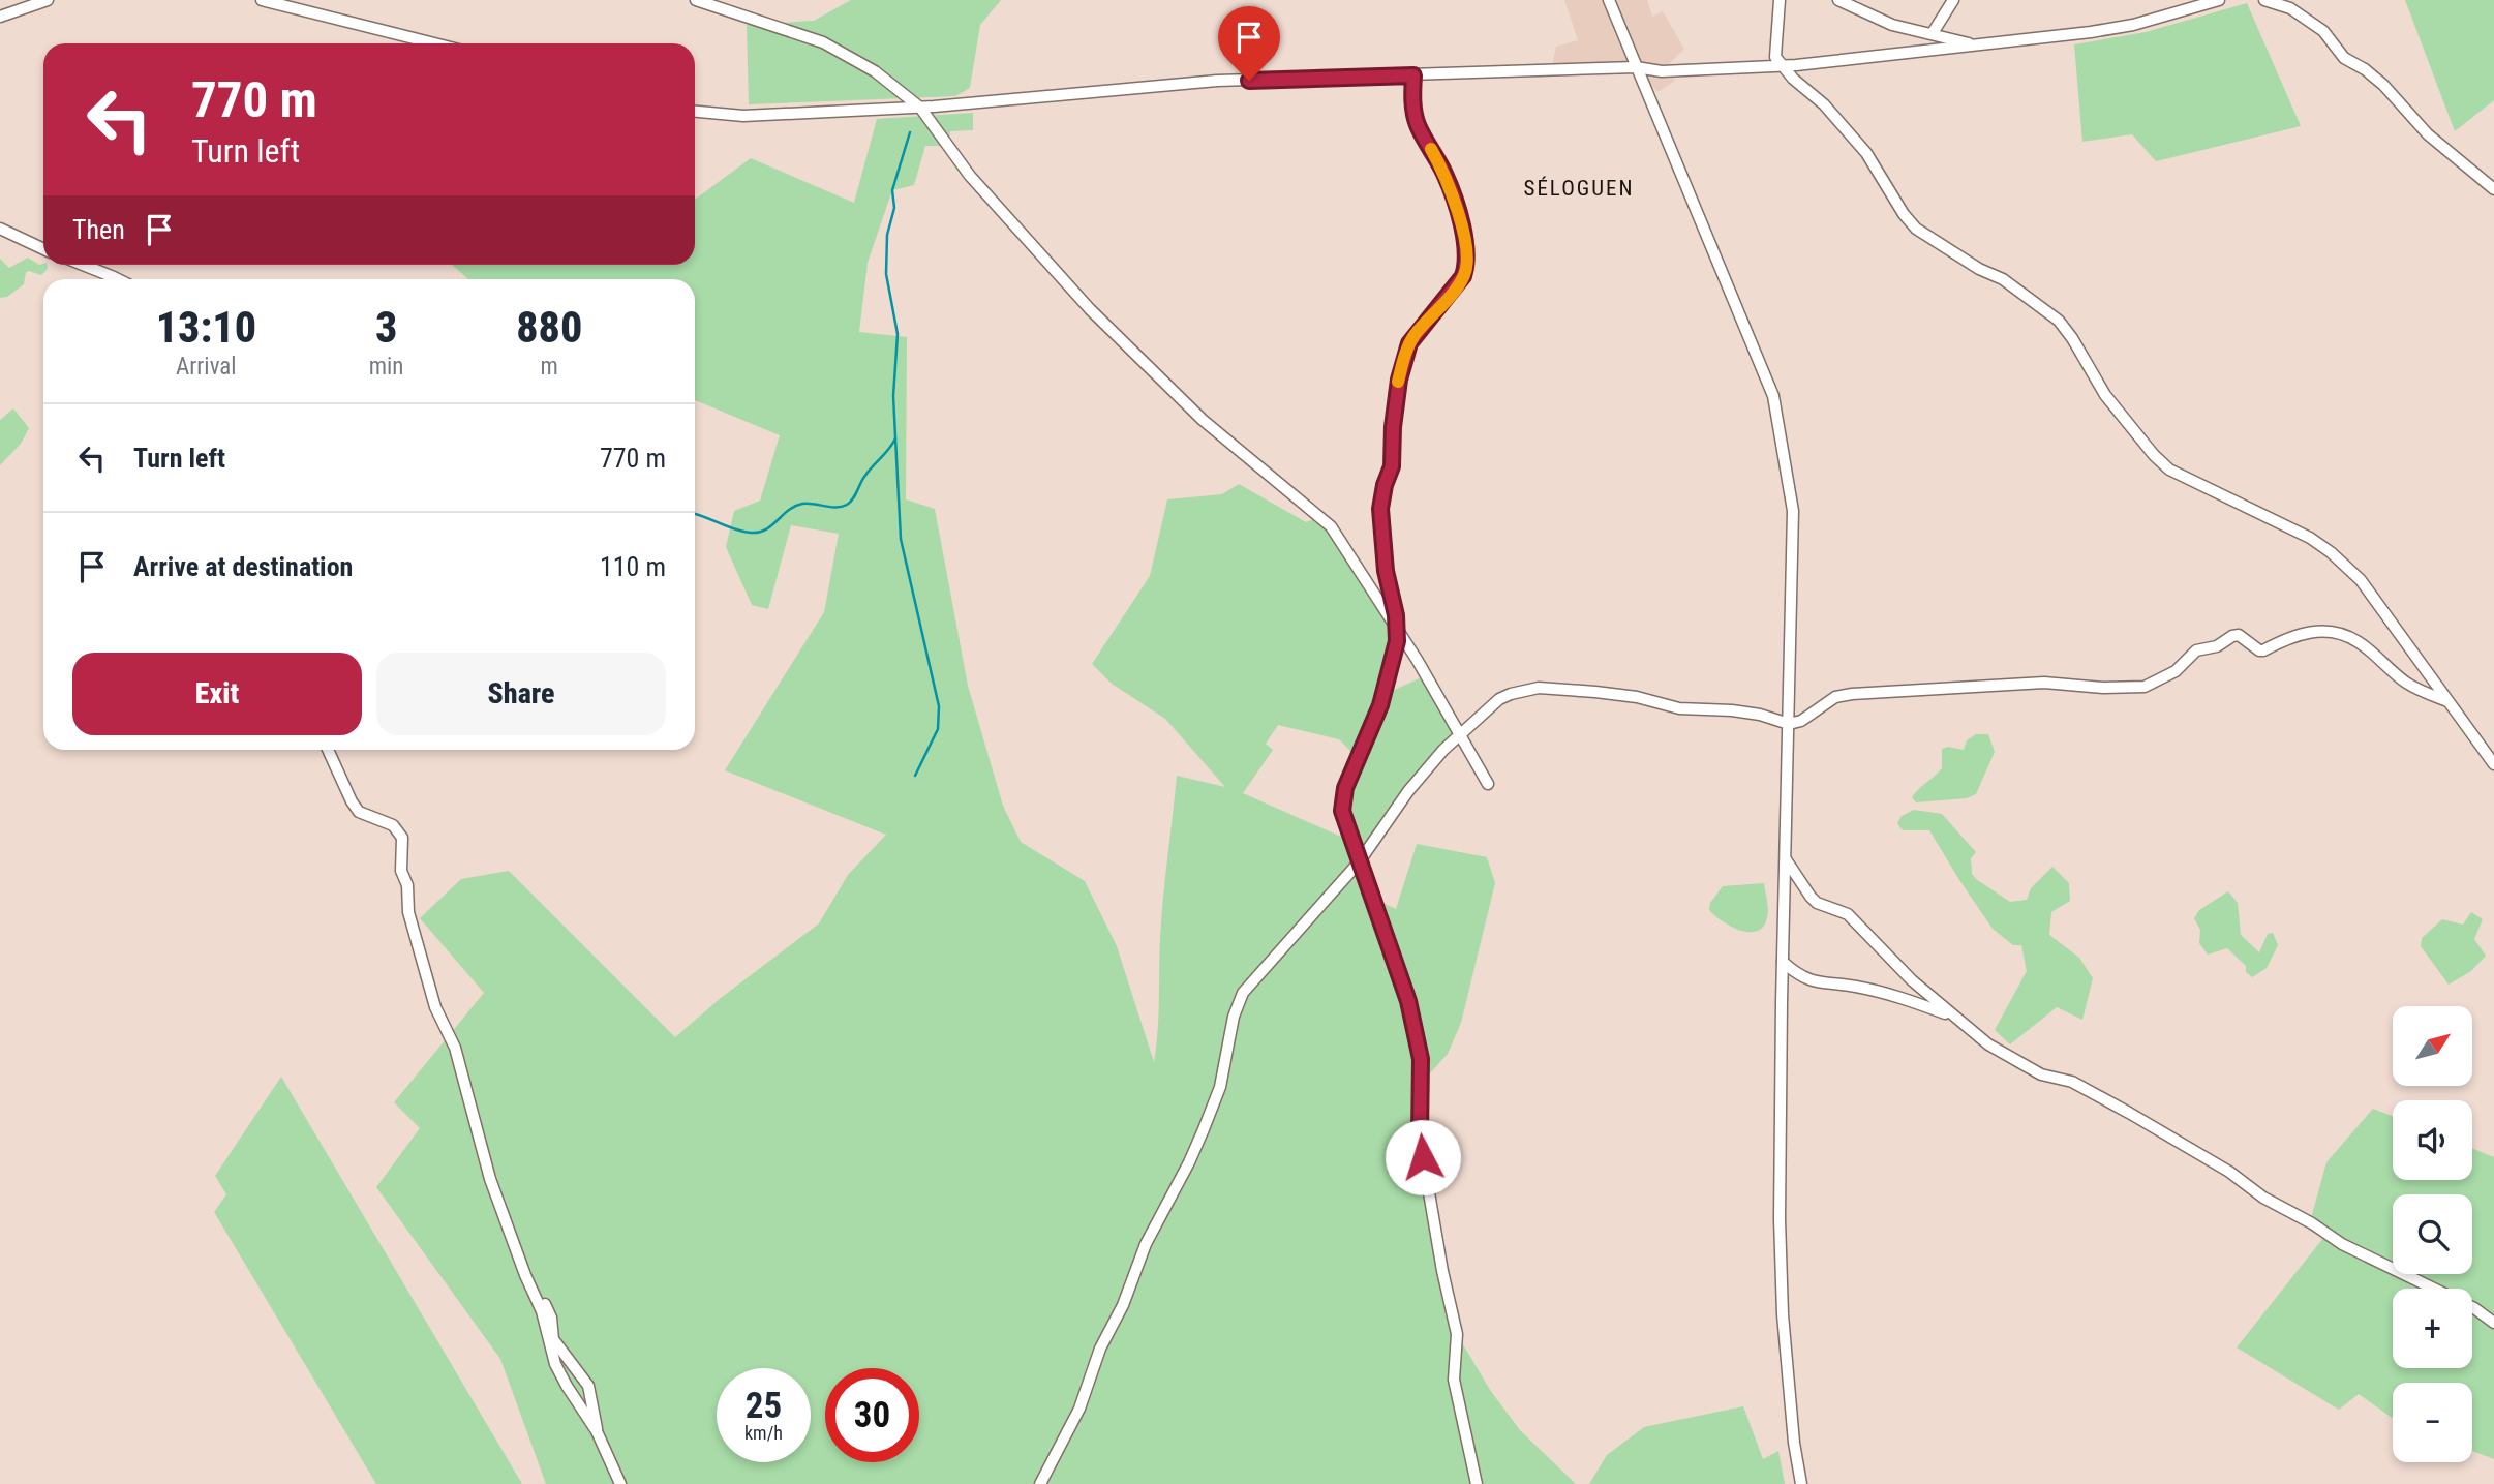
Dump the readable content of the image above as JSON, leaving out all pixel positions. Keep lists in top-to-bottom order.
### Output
{
  "districts": ["SÉLOGUEN"],
  "north": "top right",
  "page": {
    "turn": ["770 m", "Turn left"],
    "then": "Then",
    "eta": [
      "13:10",
      "Arrival",
      "3",
      "min",
      "880",
      "m"
    ],
    "list": [
      {
        "name": "Turn left",
        "value": "770 m"
      },
      {
        "name": "Arrive at destination",
        "value": "110 m"
      }
    ],
    "buttons": ["Exit", "Share"],
    "map_buttons": ["+", "−"],
    "speed": "25 km/h",
    "limit": "30"
  }
}
